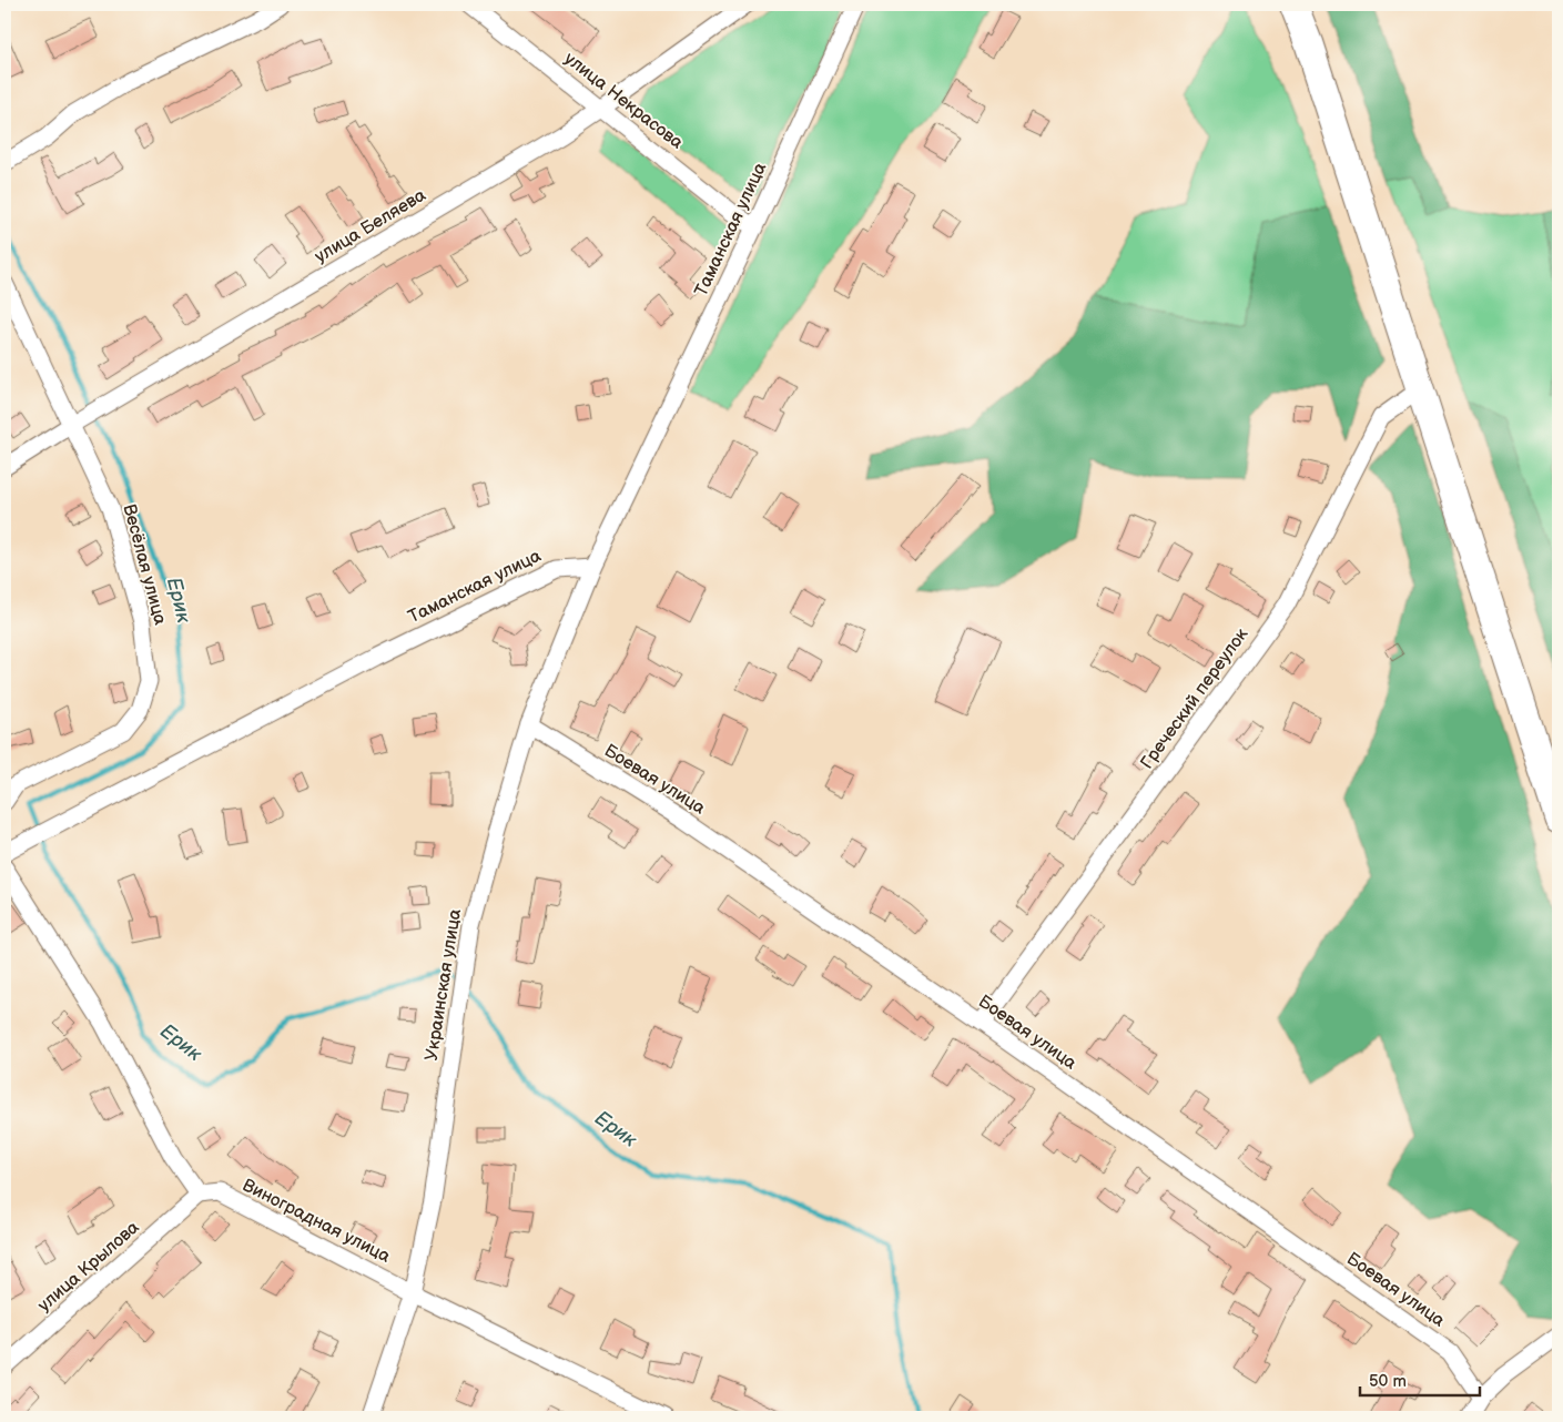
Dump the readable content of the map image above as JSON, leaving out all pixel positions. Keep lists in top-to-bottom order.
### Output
{
  "streets": {
    "street": [
      "улица Некрасова",
      "улица Беляева",
      "Таманская улица",
      "Весёлая улица",
      "Греческий переулок",
      "Боевая улица",
      "Украинская улица",
      "Виноградная улица",
      "улица Крылова"
    ]
  },
  "crossings": [
    ["улица Некрасова", "улица Беляева"],
    ["улица Некрасова", "Таманская улица"],
    ["улица Беляева", "Весёлая улица"],
    ["Таманская улица", "Украинская улица"],
    ["Греческий переулок", "Боевая улица"],
    ["Боевая улица", "Украинская улица"],
    ["Украинская улица", "Виноградная улица"],
    ["Виноградная улица", "улица Крылова"]
  ],
  "water": ["Ерик"],
  "scale_bar": "50 m"
}
